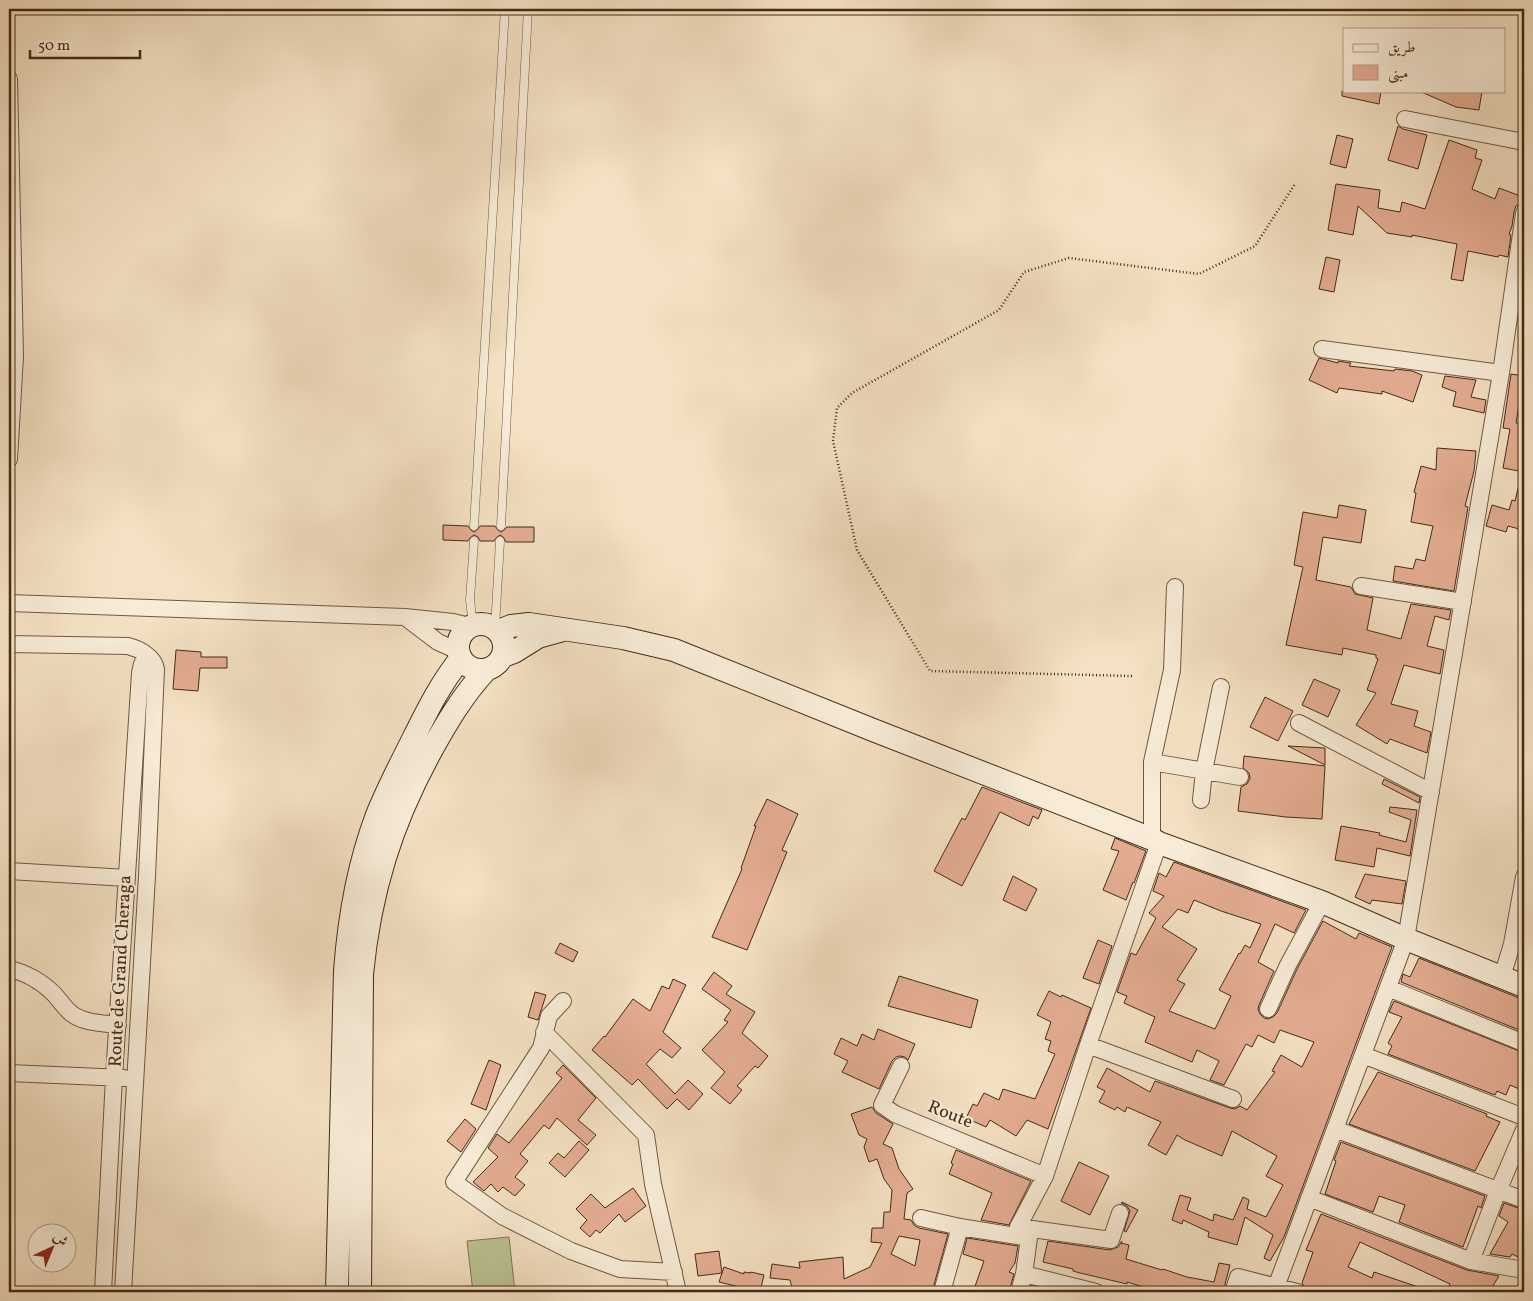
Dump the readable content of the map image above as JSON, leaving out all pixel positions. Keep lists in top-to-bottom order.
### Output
{
  "streets": {
    "street": ["Route de Grand Cheraga", "Route"]
  },
  "legend": ["طريق", "مبنى"],
  "scale_bar": "50 m",
  "north": "top right"
}
